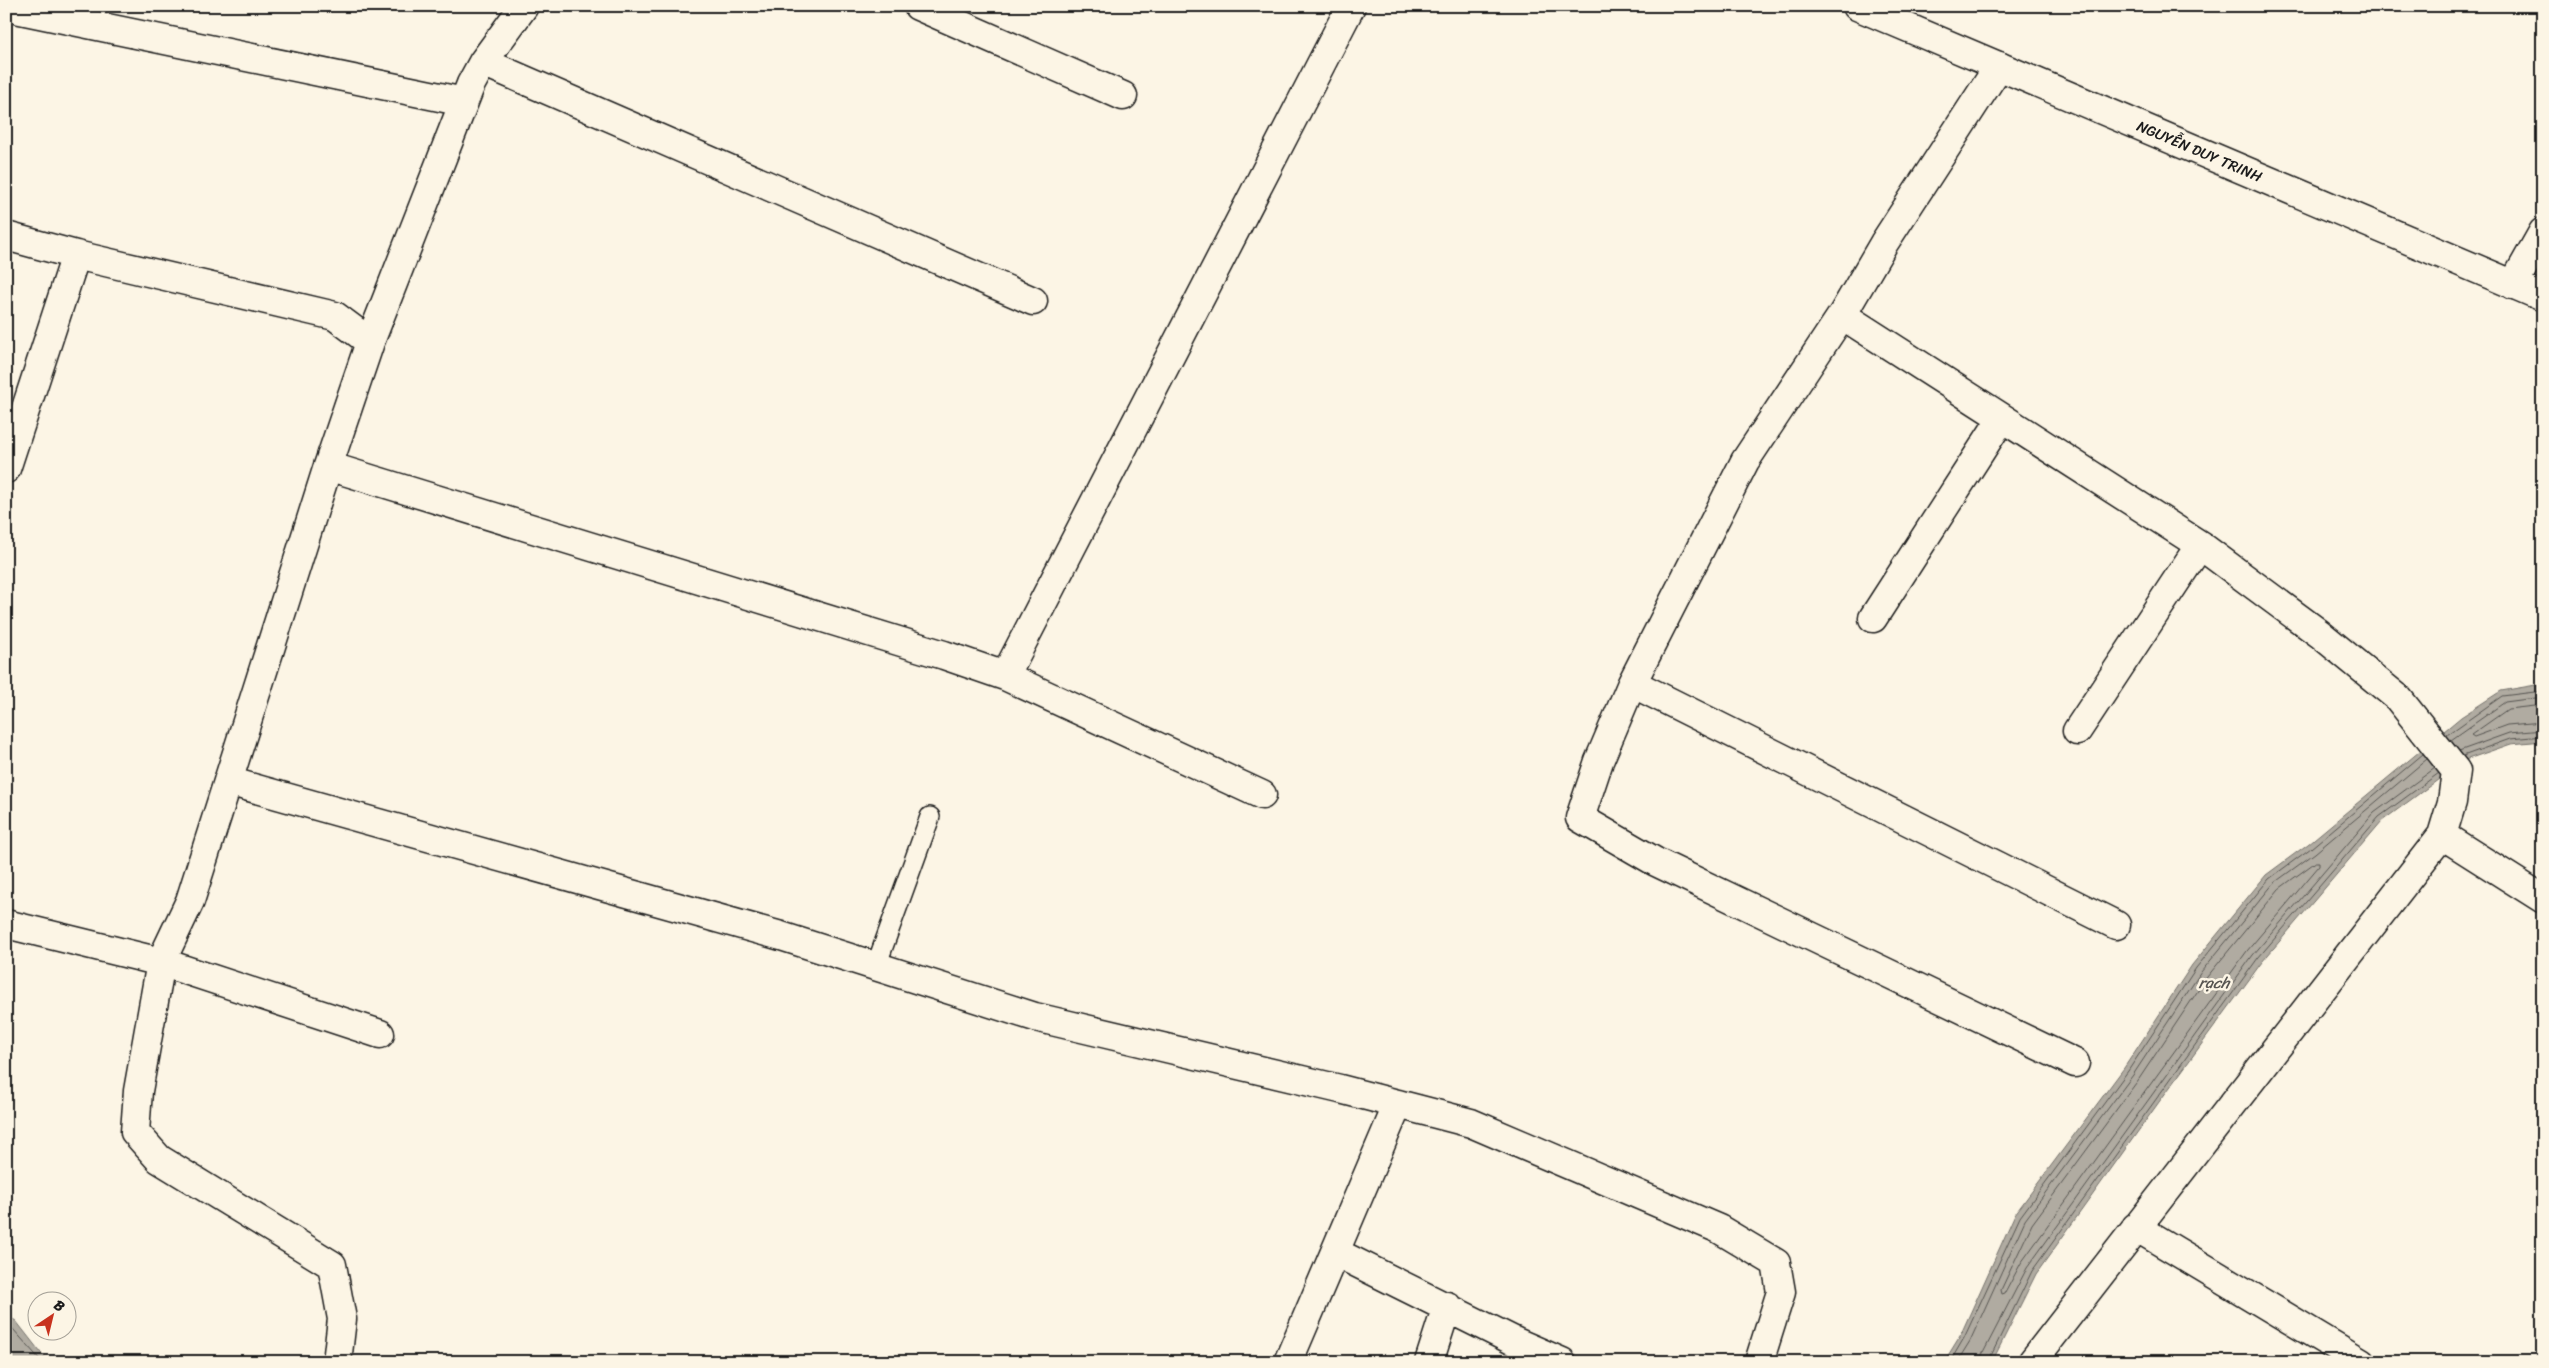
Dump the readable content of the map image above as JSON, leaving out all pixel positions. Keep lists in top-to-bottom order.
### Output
{
  "streets": {
    "street": ["NGUYỄN DUY TRINH"]
  },
  "water": ["rạch"],
  "north": "top right"
}
